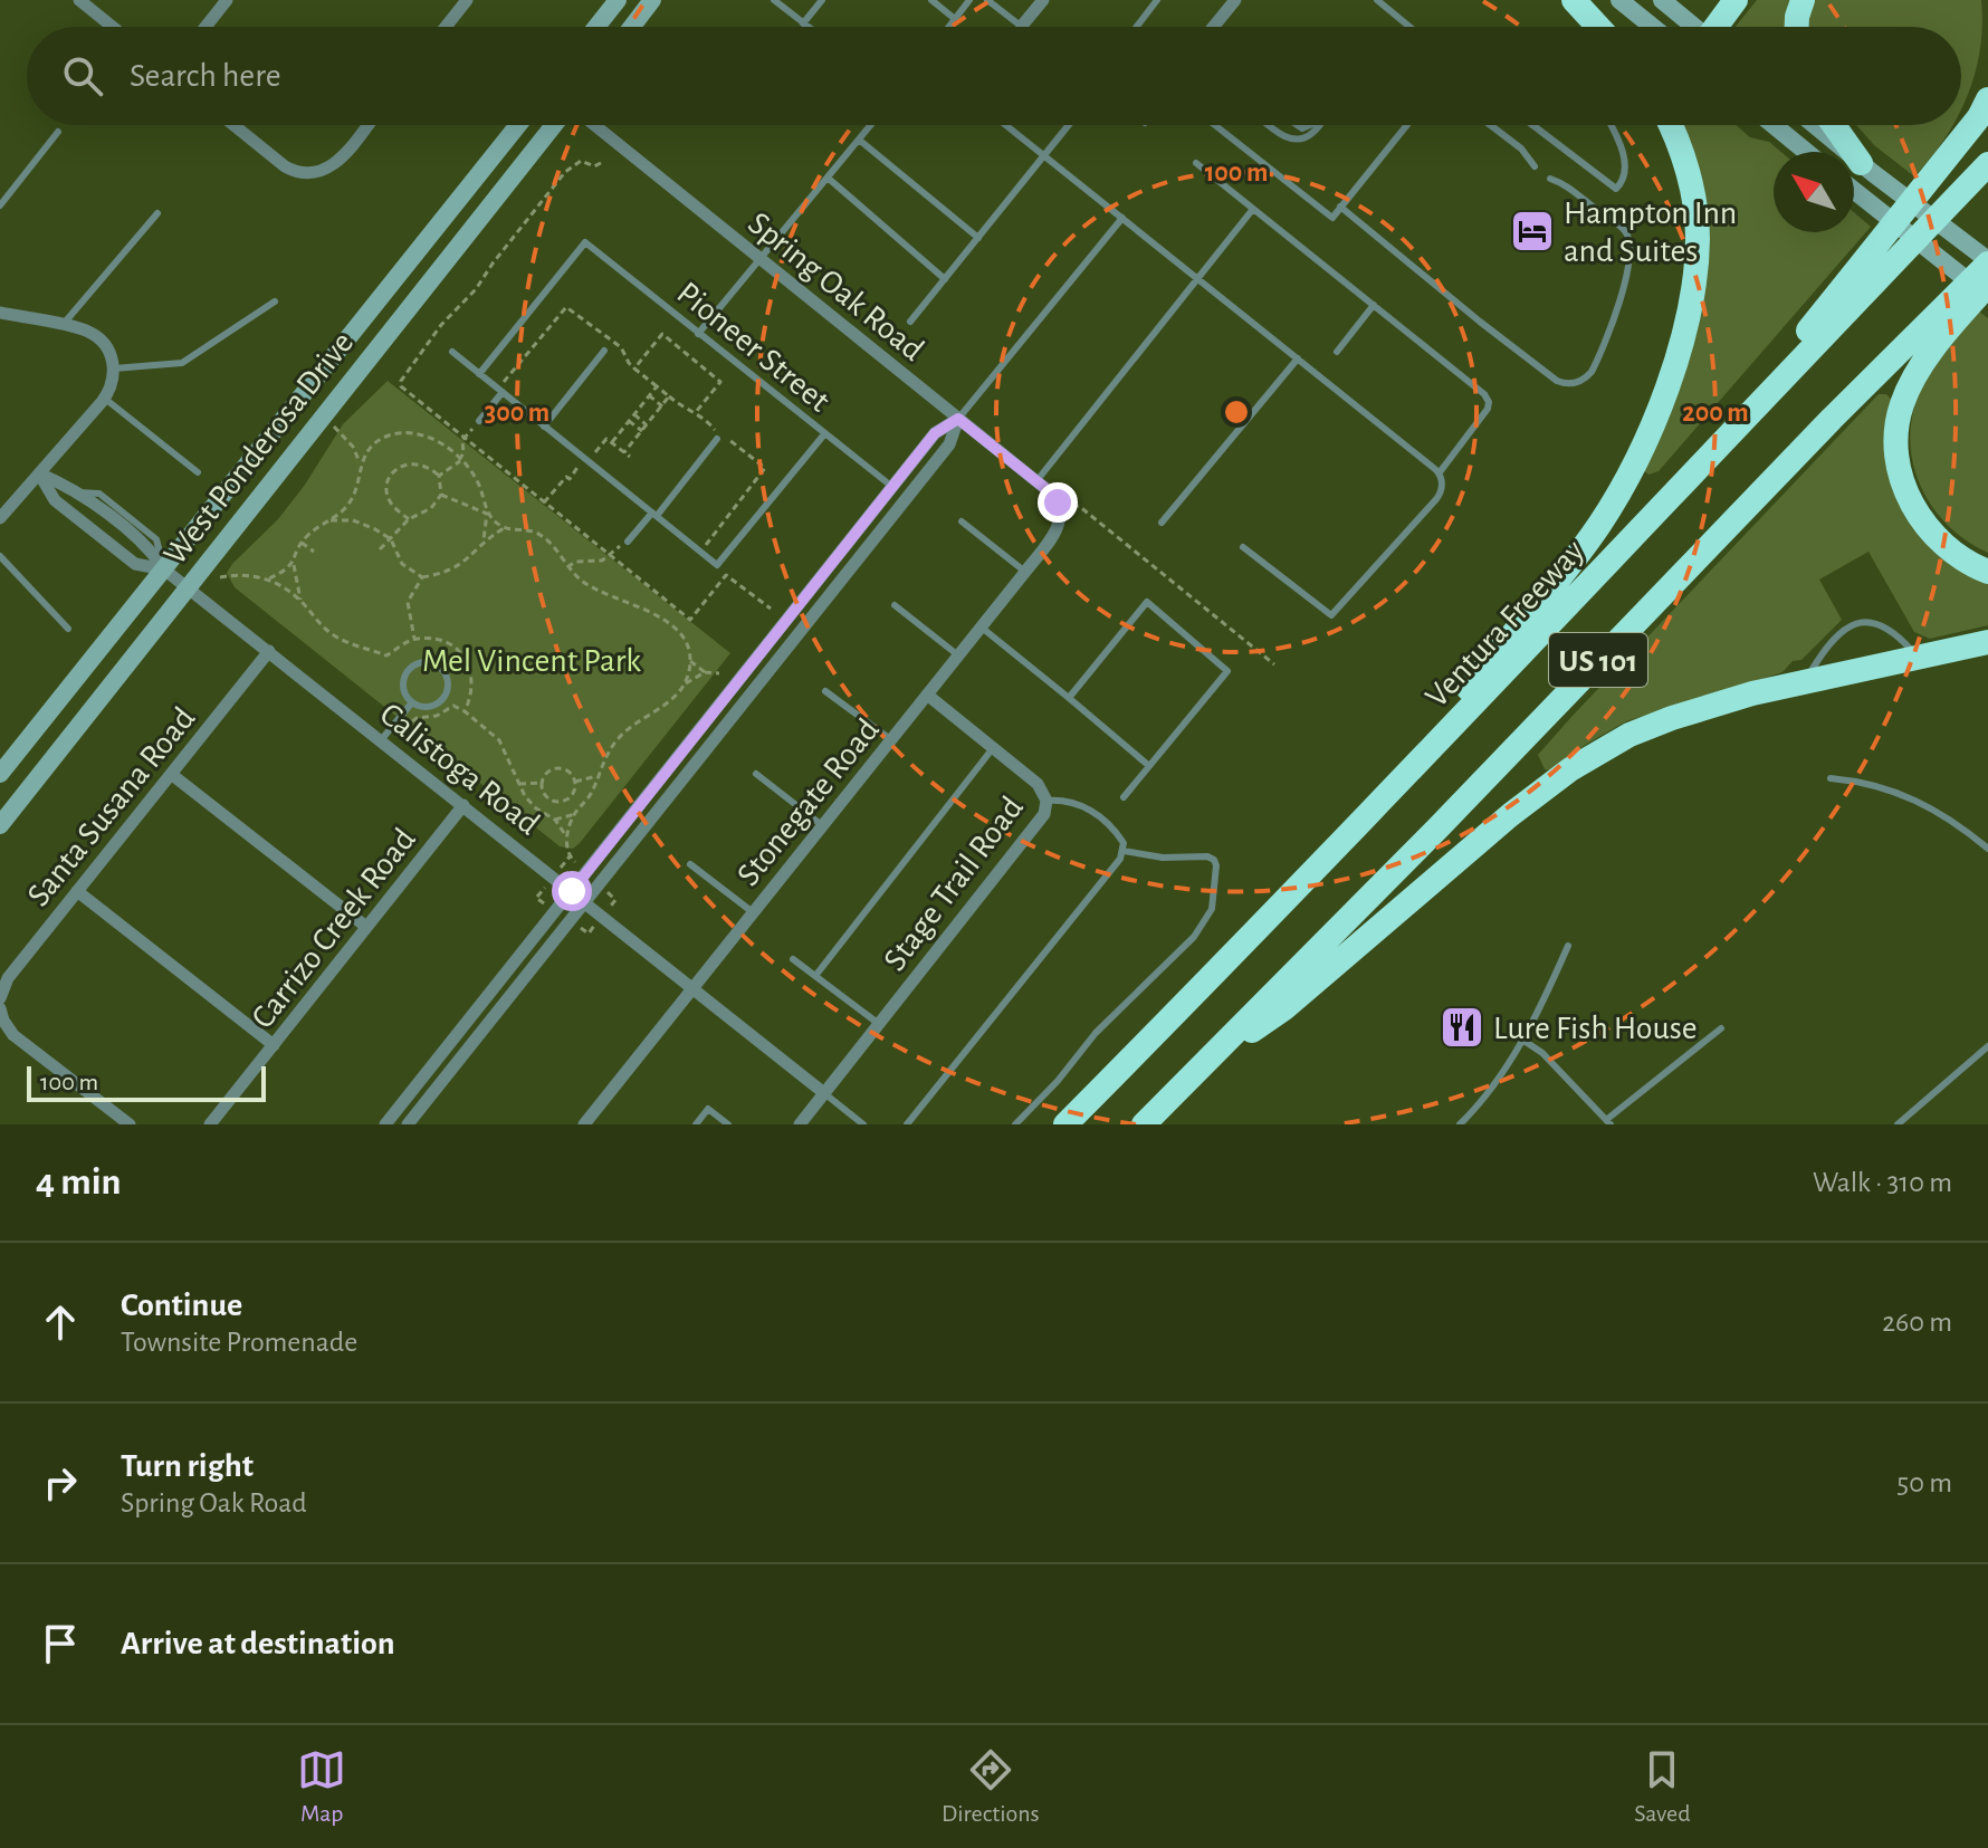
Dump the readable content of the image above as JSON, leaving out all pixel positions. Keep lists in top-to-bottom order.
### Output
{
  "streets": {
    "highway": ["Ventura Freeway", "US 101"],
    "main road": ["West Ponderosa Drive"],
    "street": [
      "Spring Oak Road",
      "Calistoga Road",
      "Stonegate Road",
      "Santa Susana Road",
      "Stage Trail Road",
      "Carrizo Creek Road"
    ],
    "lane": ["Pioneer Street"]
  },
  "crossings": [
    ["Spring Oak Road", "Stonegate Road"],
    ["West Ponderosa Drive", "Calistoga Road"],
    ["Calistoga Road", "Stonegate Road"],
    ["Calistoga Road", "Santa Susana Road"],
    ["Calistoga Road", "Stage Trail Road"],
    ["Calistoga Road", "Carrizo Creek Road"],
    ["Stonegate Road", "Stage Trail Road"]
  ],
  "parks": ["Mel Vincent Park"],
  "places": {
    "hotel": ["Hampton Inn and Suites"],
    "restaurant": ["Lure Fish House"]
  },
  "scale_bar": "100 m",
  "north": "top left",
  "page": {
    "search": "Search here",
    "scale": "100 m",
    "heading": ["4 min", "Walk · 310 m"],
    "list": [
      ["Continue", "Townsite Promenade", "260 m"],
      ["Turn right", "Spring Oak Road", "50 m"],
      "Arrive at destination"
    ],
    "nav": ["Map", "Directions", "Saved"]
  },
  "rings": ["100 m", "200 m", "300 m"]
}
